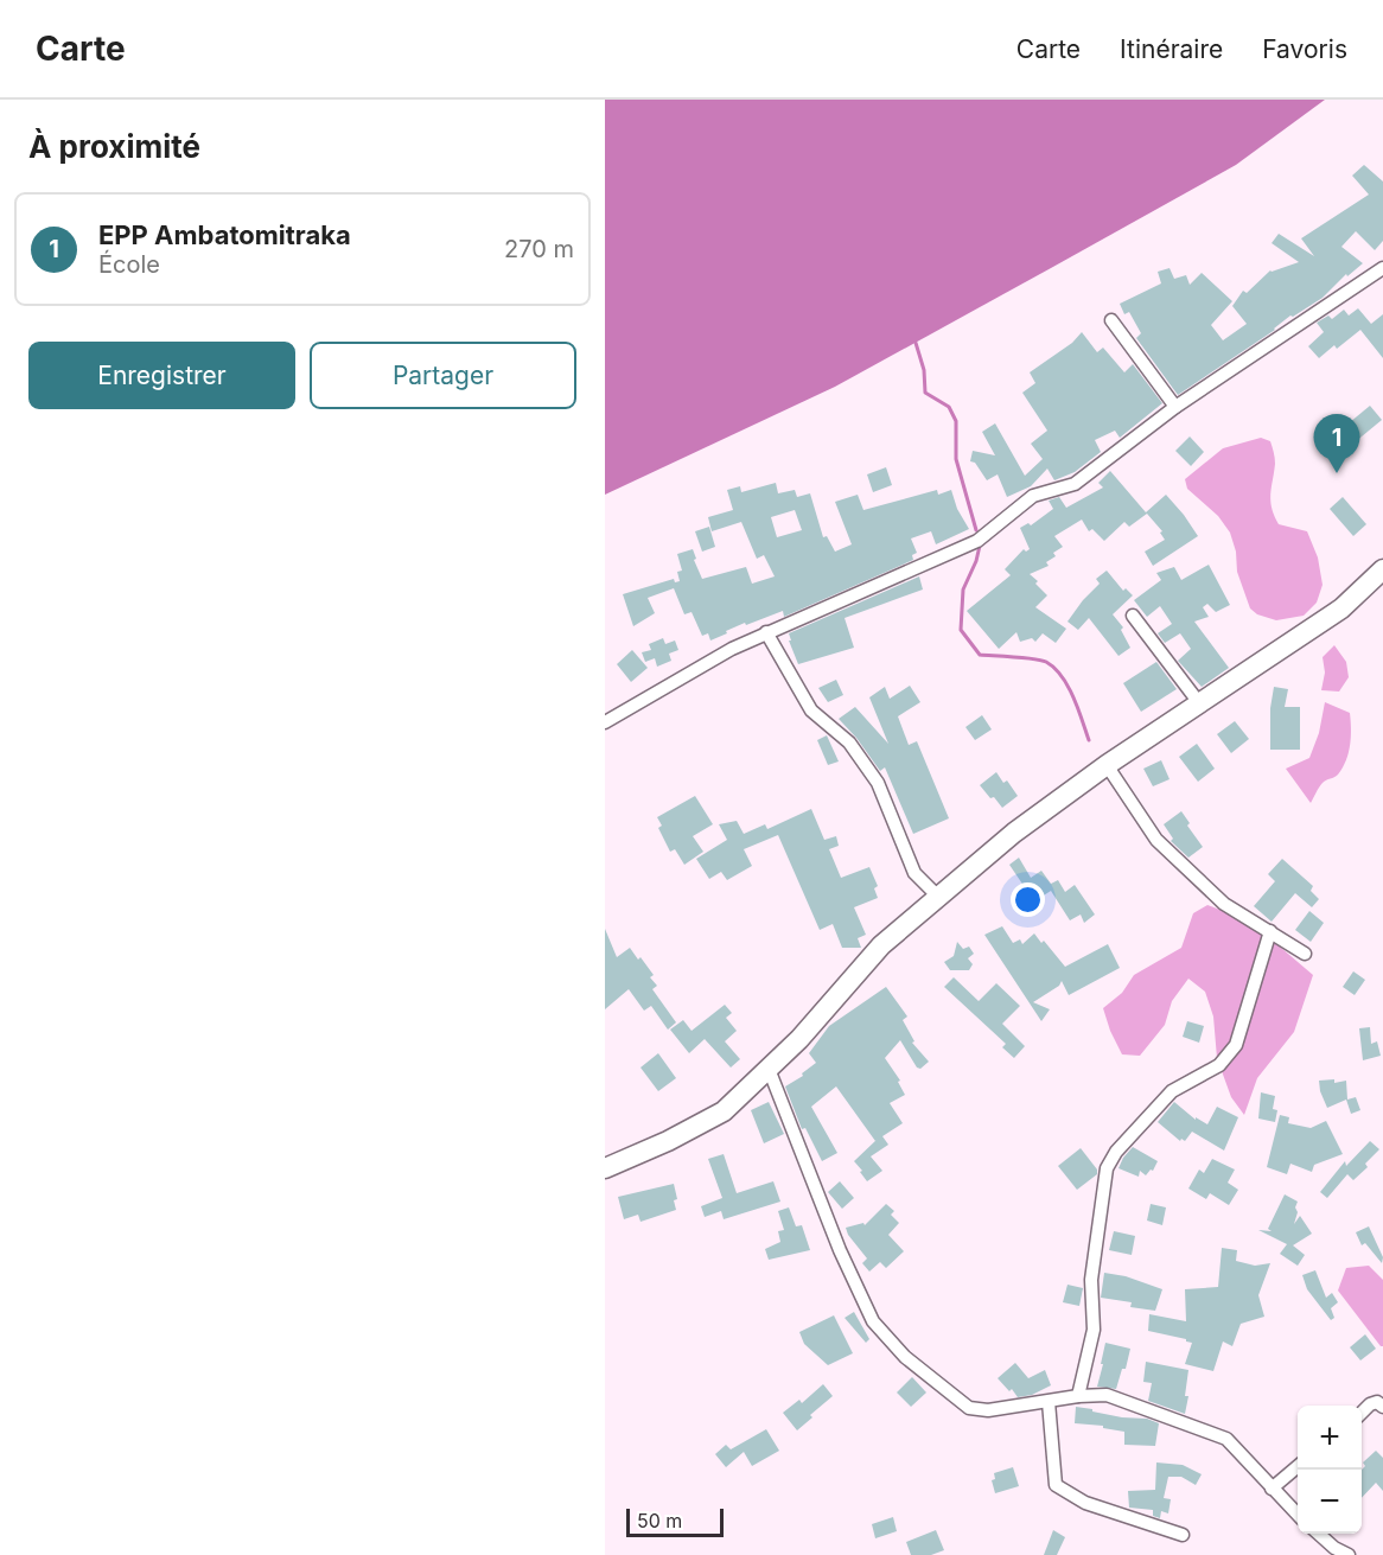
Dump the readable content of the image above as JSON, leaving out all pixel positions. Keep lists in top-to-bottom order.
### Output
{
  "scale_bar": "50 m",
  "page": {
    "header": "Carte",
    "nav": ["Carte", "Itinéraire", "Favoris"],
    "heading": "À proximité",
    "list": [
      {
        "mark": "1",
        "name": "EPP Ambatomitraka",
        "note": "École",
        "value": "270 m"
      }
    ],
    "buttons": ["Enregistrer", "Partager"],
    "pins": "1",
    "map_buttons": ["+", "−"],
    "scale": "50 m"
  }
}
